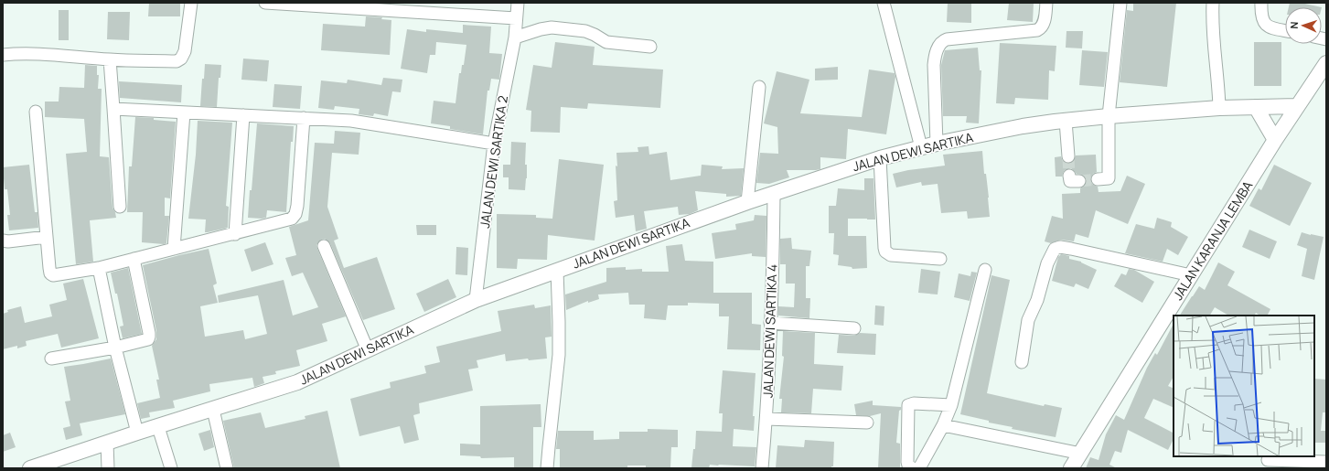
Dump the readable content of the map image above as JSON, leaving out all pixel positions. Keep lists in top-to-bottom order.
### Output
{
  "streets": {
    "main road": ["JALAN DEWI SARTIKA", "JALAN KARANJA LEMBA"],
    "street": ["JALAN DEWI SARTIKA 2", "JALAN DEWI SARTIKA 4"]
  },
  "crossings": [
    ["JALAN DEWI SARTIKA", "JALAN DEWI SARTIKA 2"],
    ["JALAN DEWI SARTIKA", "JALAN KARANJA LEMBA"],
    ["JALAN DEWI SARTIKA", "JALAN DEWI SARTIKA 4"]
  ],
  "north": "left"
}
